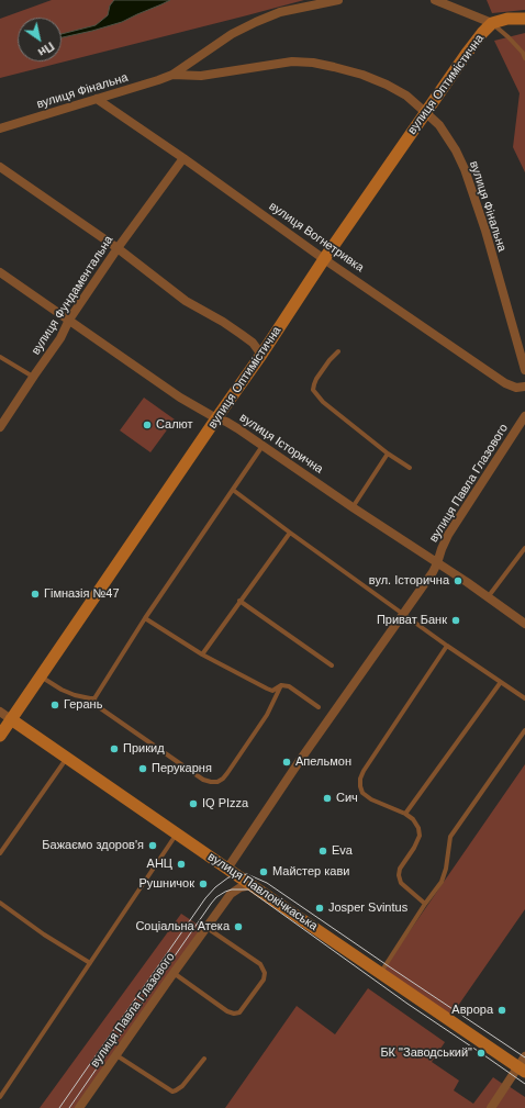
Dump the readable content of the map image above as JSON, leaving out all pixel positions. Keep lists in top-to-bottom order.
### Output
{
  "streets": {
    "street": [
      "вулиця Оптимістична",
      "вулиця Фінальна",
      "вулиця Вогнетривка",
      "вулиця Фундаментальна",
      "вулиця Історична",
      "вулиця Павла Глазового",
      "вулиця Павлокічкаська"
    ]
  },
  "crossings": [
    ["вулиця Оптимістична", "вулиця Фінальна"],
    ["вулиця Оптимістична", "вулиця Вогнетривка"],
    ["вулиця Оптимістична", "вулиця Історична"],
    ["вулиця Оптимістична", "вулиця Павлокічкаська"],
    ["вулиця Фінальна", "вулиця Вогнетривка"],
    ["вулиця Вогнетривка", "вулиця Фундаментальна"],
    ["вулиця Фундаментальна", "вулиця Історична"],
    ["вулиця Історична", "вулиця Павла Глазового"],
    ["вулиця Павла Глазового", "вулиця Павлокічкаська"]
  ],
  "places": [
    "Салют",
    "вул. Історична",
    "Гімназія №47",
    "Приват Банк",
    "Герань",
    "Прикид",
    "Апельмон",
    "Перукарня",
    "Сич",
    "IQ PIzza",
    "Бажаємо здоров'я",
    "Eva",
    "АНЦ",
    "Майстер кави",
    "Рушничок",
    "Josper Svintus",
    "Соціальна Атека",
    "Аврора",
    "БК \"Заводський\""
  ],
  "north": "bottom right"
}
